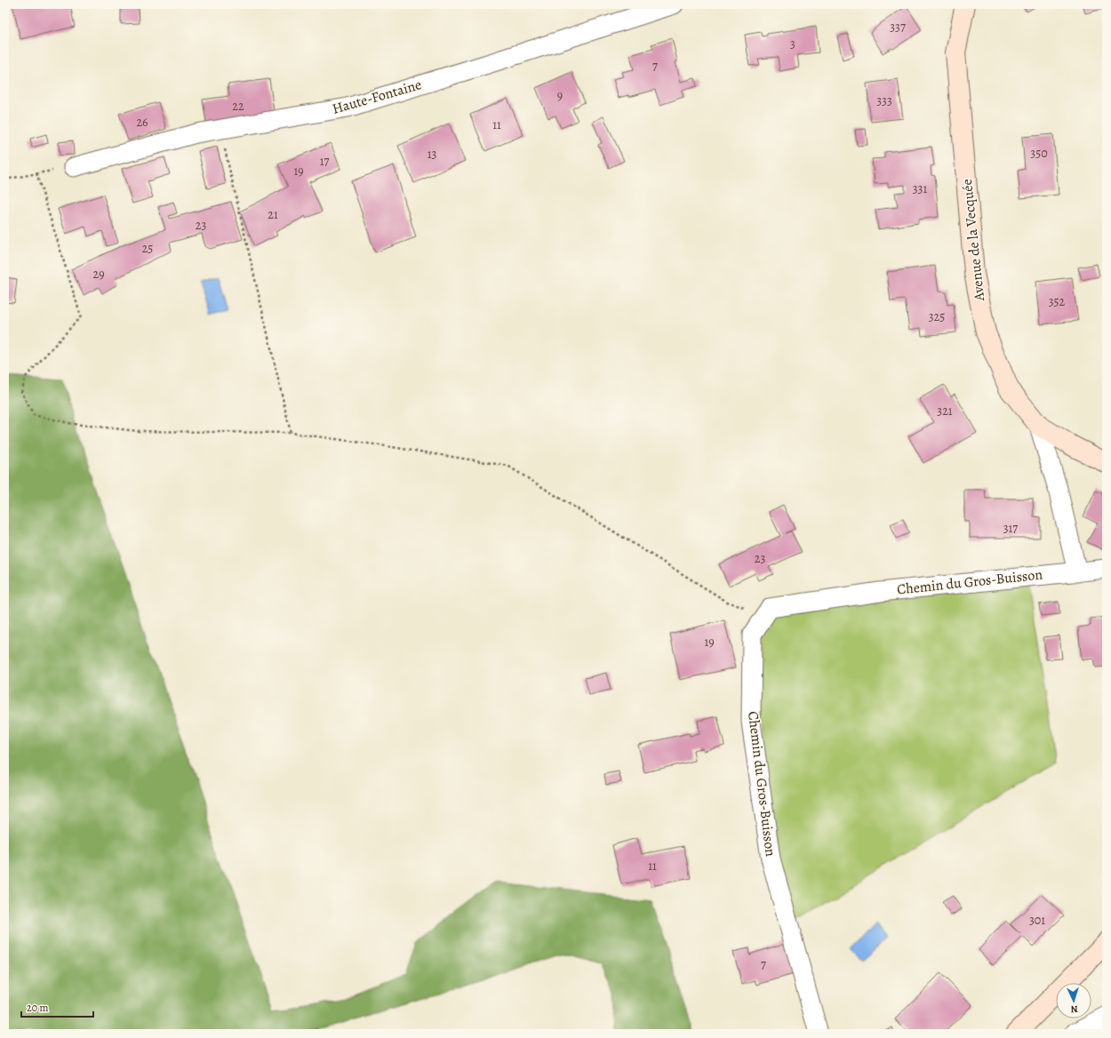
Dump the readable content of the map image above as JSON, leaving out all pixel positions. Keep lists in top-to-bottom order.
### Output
{
  "streets": {
    "main road": ["Avenue de la Vecquée"],
    "street": ["Haute-Fontaine", "Chemin du Gros-Buisson"]
  },
  "house_numbers": [
    "337",
    "3",
    "7",
    "9",
    "333",
    "22",
    "26",
    "11",
    "350",
    "13",
    "17",
    "19",
    "331",
    "21",
    "23",
    "25",
    "29",
    "352",
    "325",
    "321",
    "317",
    "23",
    "19",
    "11",
    "301",
    "7"
  ],
  "scale_bar": "20 m",
  "north": "bottom"
}
